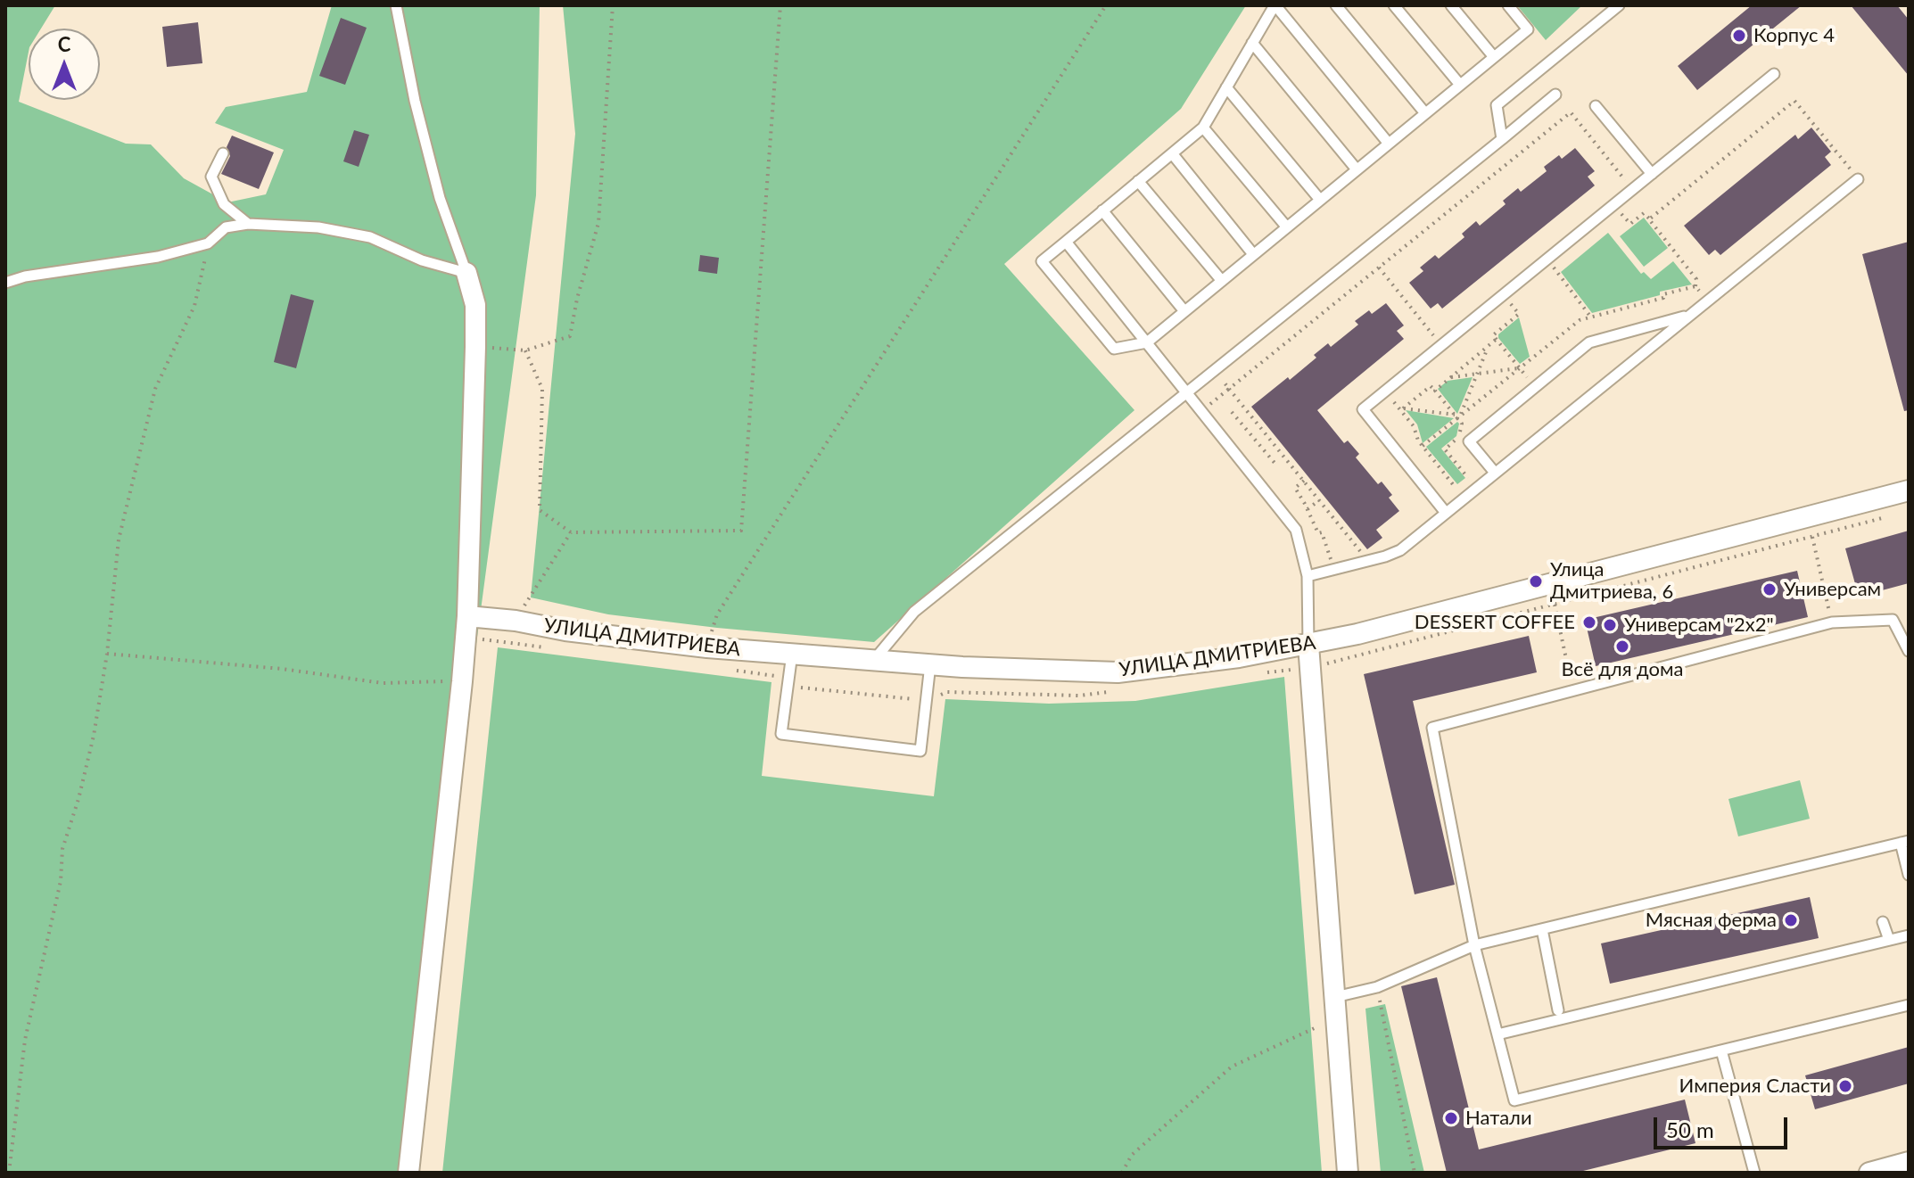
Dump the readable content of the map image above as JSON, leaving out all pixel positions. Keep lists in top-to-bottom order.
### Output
{
  "streets": {
    "street": ["УЛИЦА ДМИТРИЕВА"]
  },
  "places": [
    "Корпус 4",
    "Улица Дмитриева, 6",
    "Универсам",
    "DESSERT COFFEE",
    "Универсам \"2x2\"",
    "Всё для дома",
    "Мясная ферма",
    "Империя Сласти",
    "Натали"
  ],
  "scale_bar": "50 m",
  "north": "top"
}
